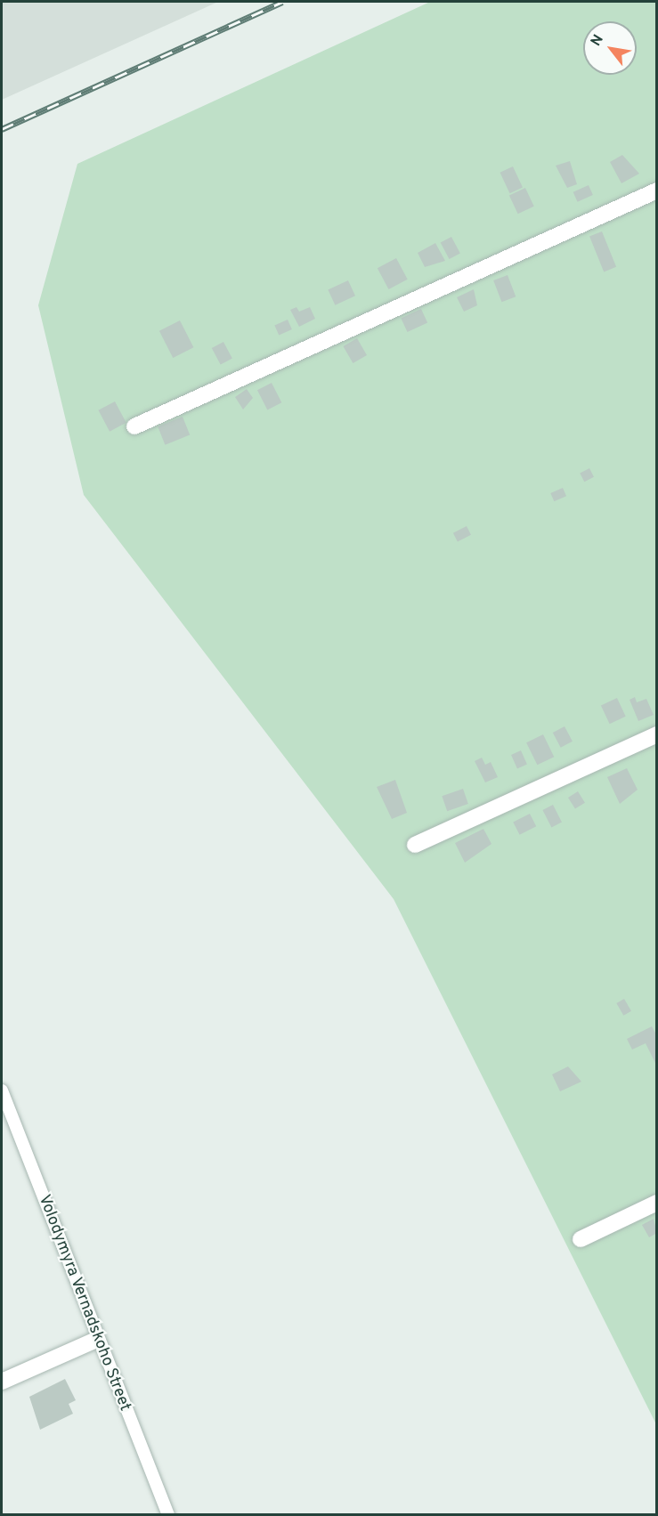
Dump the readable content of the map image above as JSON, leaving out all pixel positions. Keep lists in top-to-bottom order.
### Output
{
  "streets": {
    "lane": ["Volodymyra Vernadskoho Street"]
  },
  "north": "top left"
}
